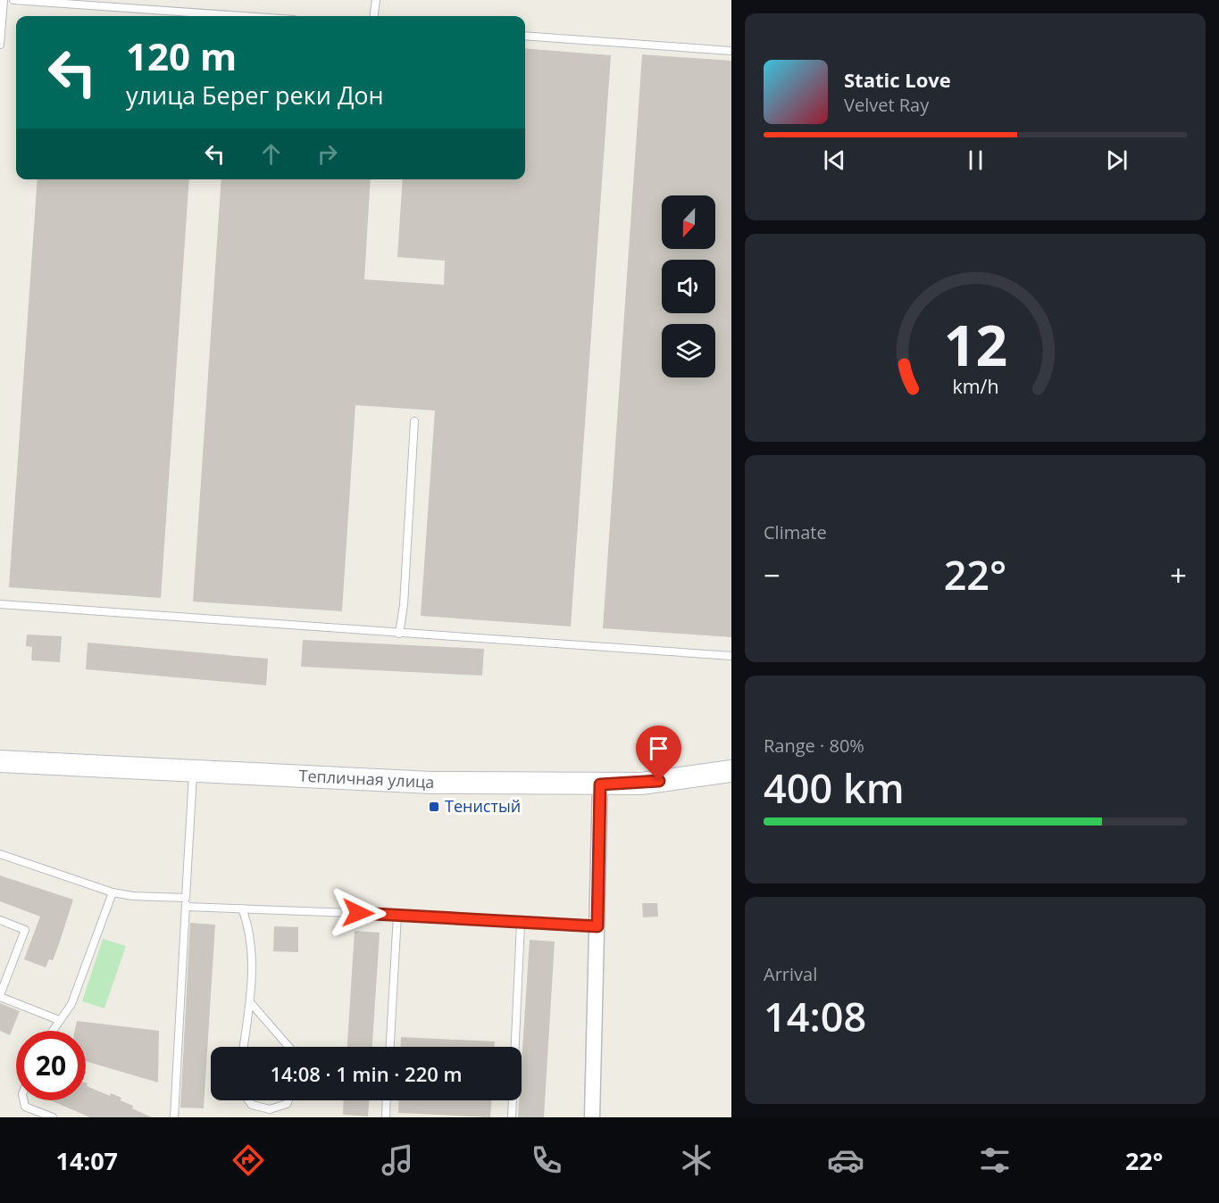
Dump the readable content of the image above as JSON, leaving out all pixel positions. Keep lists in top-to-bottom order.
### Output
{
  "streets": {
    "street": ["Тепличная улица"]
  },
  "places": {
    "transit": ["Тенистый"]
  },
  "north": "bottom",
  "page": {
    "turn": ["120 m", "улица Берег реки Дон"],
    "song": ["Static Love", "Velvet Ray"],
    "tile": [
      "Climate",
      ["Range · 80%", "400 km"],
      ["Arrival", "14:08"]
    ],
    "heat": ["−", "22°", "+"],
    "limit": "20",
    "trip": "14:08 · 1 min · 220 m",
    "tabs": ["14:07", "22°"],
    "gauge": ["12", "km/h"]
  }
}
